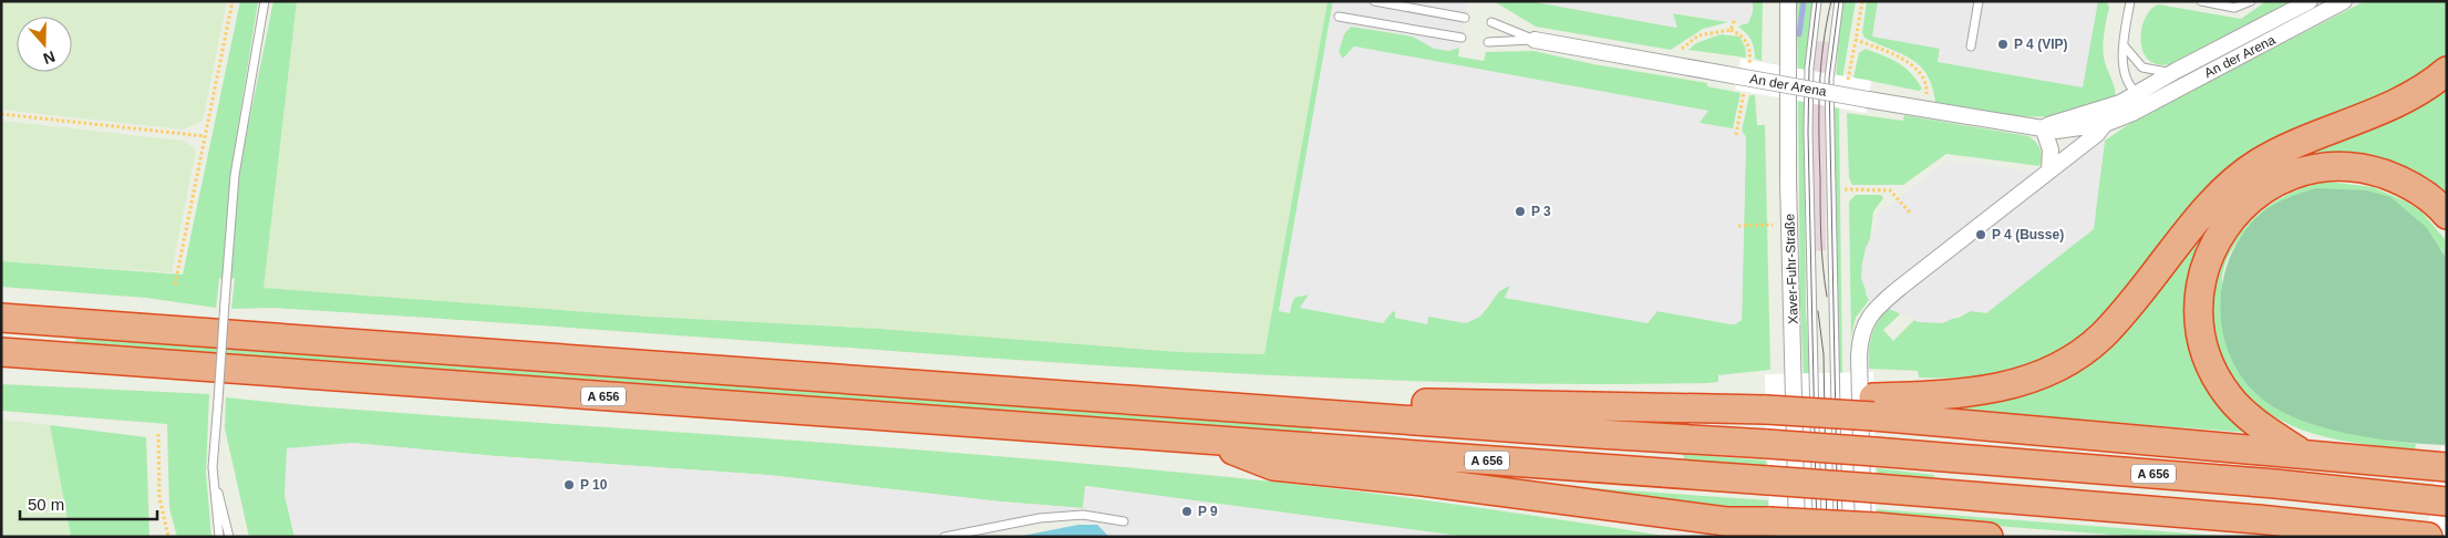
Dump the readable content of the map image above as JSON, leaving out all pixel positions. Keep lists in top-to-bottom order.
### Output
{
  "streets": {
    "highway": ["A 656"],
    "street": ["An der Arena", "Xaver-Fuhr-Straße"]
  },
  "places": [
    "P 4 (VIP)",
    "P 3",
    "P 4 (Busse)",
    "P 10",
    "P 9"
  ],
  "scale_bar": "50 m",
  "north": "bottom"
}
